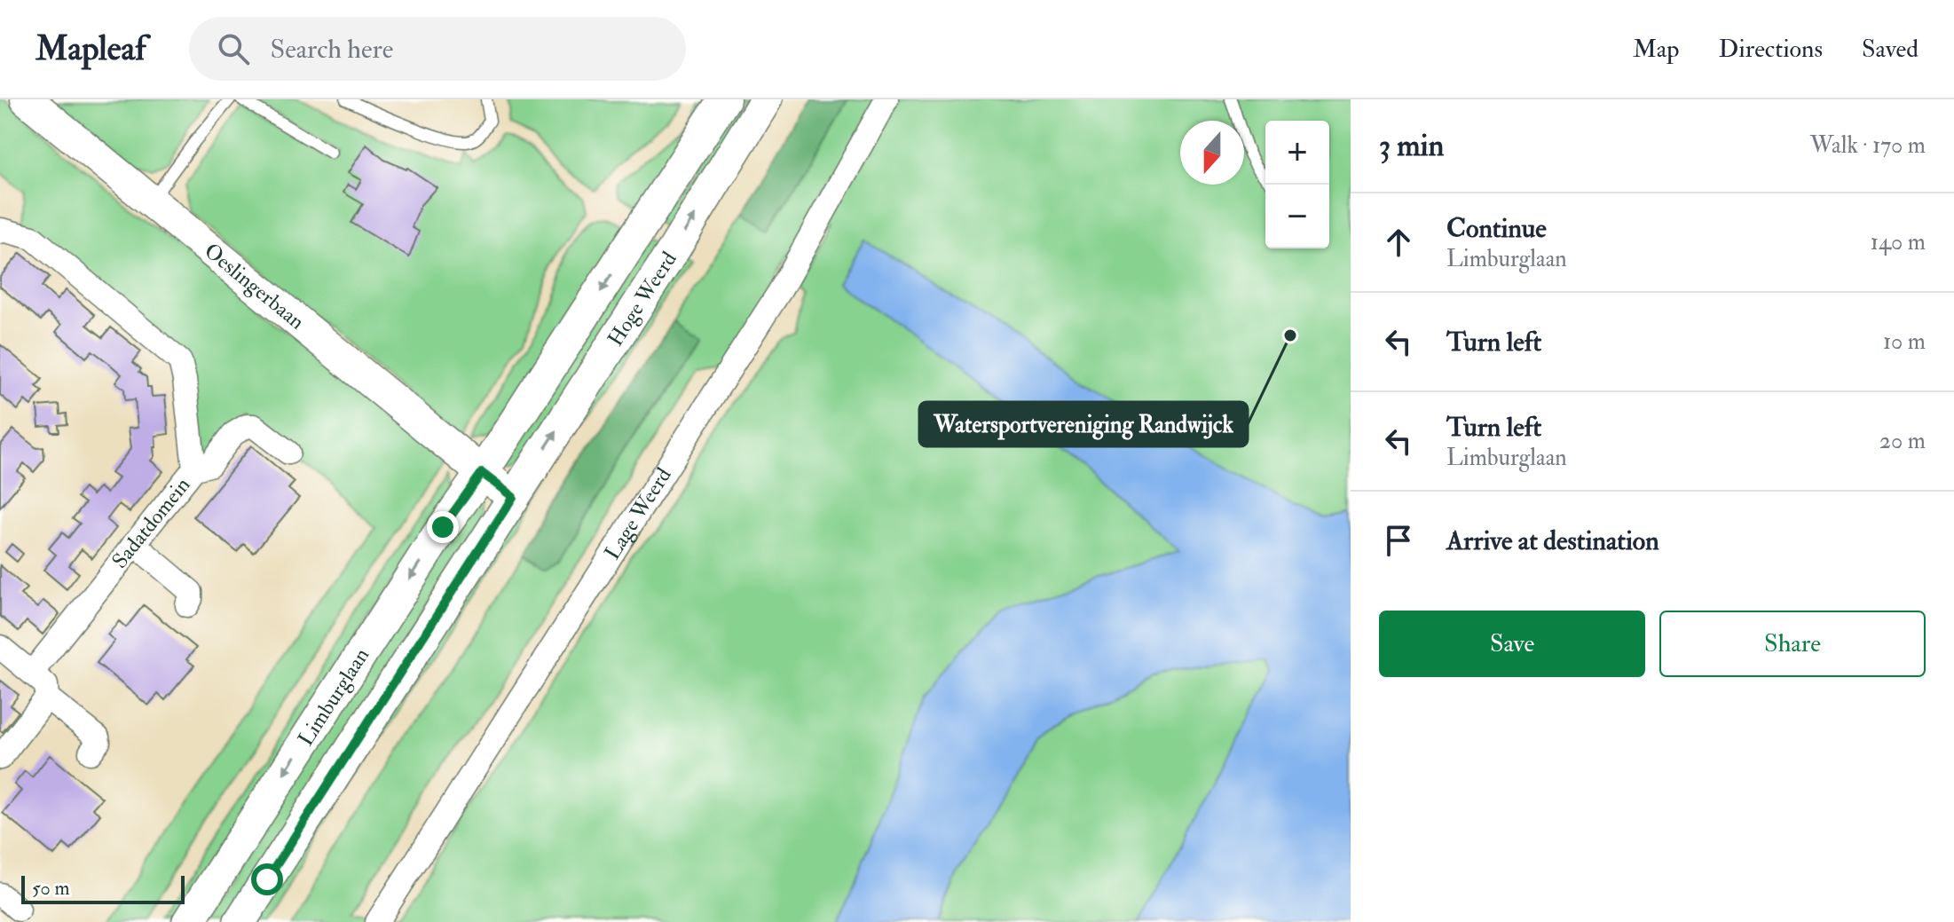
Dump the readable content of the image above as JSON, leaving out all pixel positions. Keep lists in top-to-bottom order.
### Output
{
  "streets": {
    "main road": ["Oeslingerbaan", "Hoge Weerd", "Limburglaan"],
    "street": ["Lage Weerd", "Sadatdomein"]
  },
  "crossings": [
    ["Oeslingerbaan", "Hoge Weerd"],
    ["Oeslingerbaan", "Limburglaan"],
    ["Hoge Weerd", "Limburglaan"]
  ],
  "places": ["Watersportvereniging Randwijck"],
  "scale_bar": "50 m",
  "north": "bottom",
  "page": {
    "header": "Mapleaf",
    "search": "Search here",
    "nav": ["Map", "Directions", "Saved"],
    "heading": ["3 min", "Walk · 170 m"],
    "map_buttons": ["+", "−"],
    "list": [
      ["Continue", "Limburglaan", "140 m"],
      ["Turn left", "10 m"],
      ["Turn left", "Limburglaan", "20 m"],
      "Arrive at destination"
    ],
    "buttons": ["Save", "Share"],
    "scale": "50 m"
  }
}
